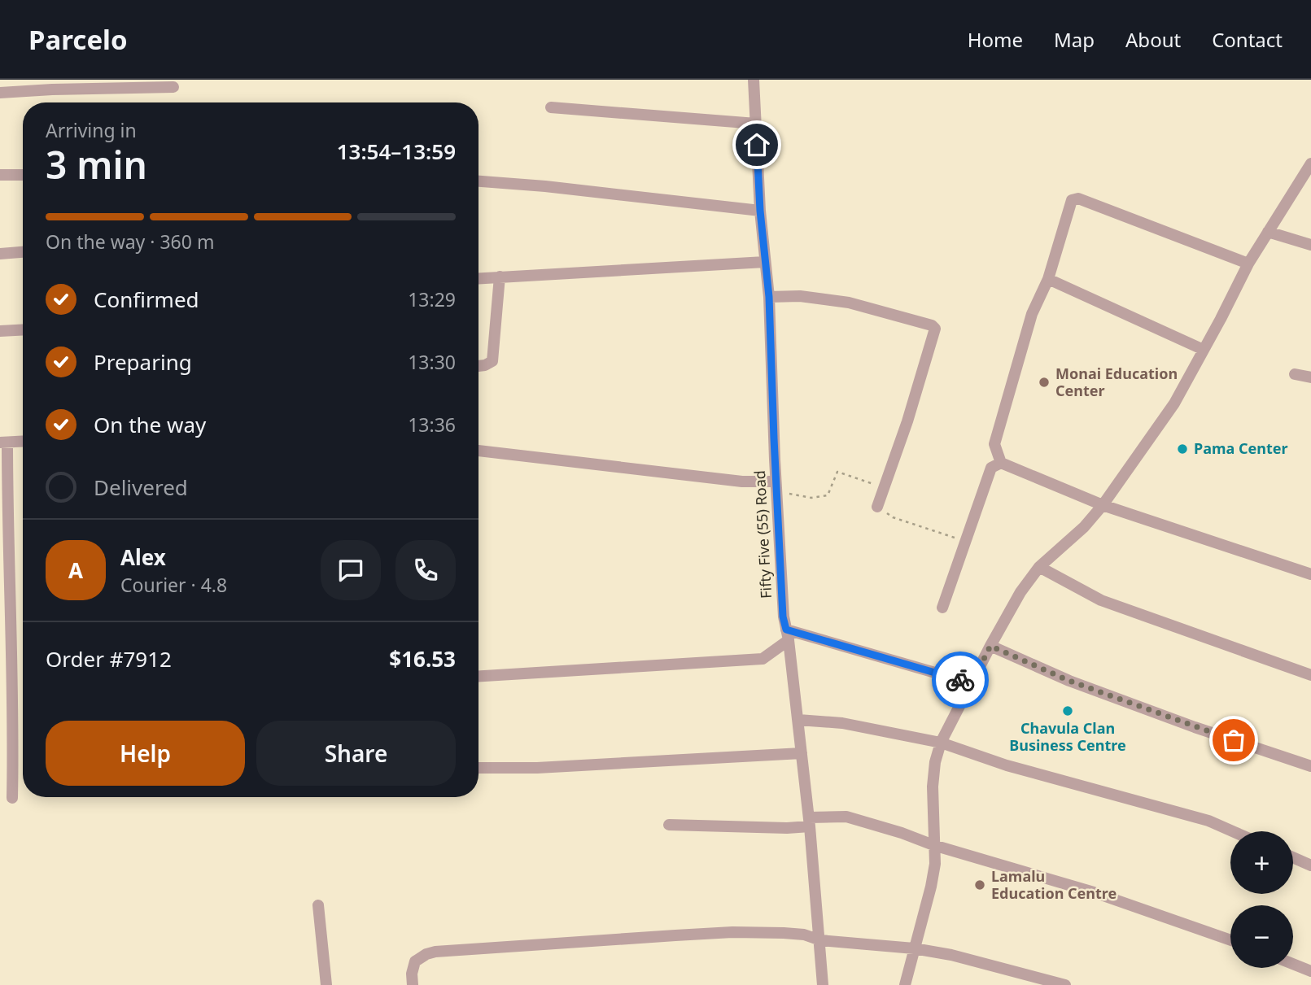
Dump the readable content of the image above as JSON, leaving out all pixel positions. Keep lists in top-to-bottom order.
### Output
{
  "streets": {
    "street": ["Fifty Five (55) Road"]
  },
  "places": [
    "Monai Education Center",
    "Pama Center",
    "Chavula Clan Business Centre",
    "Lamalu Education Centre"
  ],
  "page": {
    "header": "Parcelo",
    "nav": [
      "Home",
      "Map",
      "About",
      "Contact"
    ],
    "heading": ["3 min", "Arriving in", "13:54–13:59"],
    "panel": [
      "Alex",
      "Courier · 4.8",
      "Order #7912",
      "$16.53"
    ],
    "bar": "On the way · 360 m",
    "list": [
      ["Confirmed", "13:29"],
      ["Preparing", "13:30"],
      ["On the way", "13:36"],
      "Delivered"
    ],
    "round": "A",
    "buttons": ["Help", "Share"],
    "map_buttons": ["+", "−"]
  }
}
